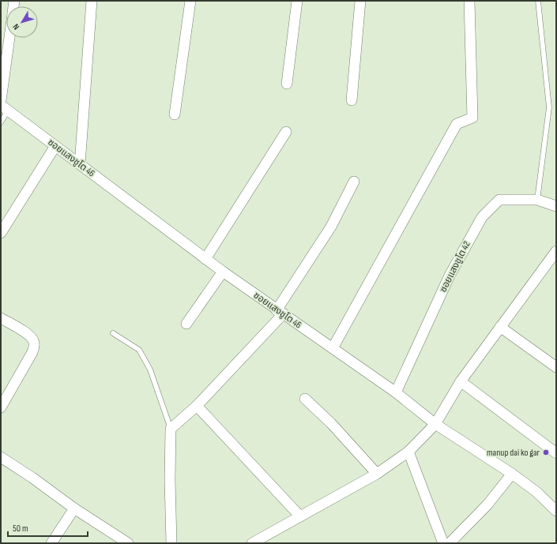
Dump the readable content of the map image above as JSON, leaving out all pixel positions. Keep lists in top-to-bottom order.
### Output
{
  "streets": {
    "street": ["ซอยแสงชูโต 46", "ซอยแสงชูโต 42"]
  },
  "crossings": [
    ["ซอยแสงชูโต 46", "ซอยแสงชูโต 42"]
  ],
  "places": ["manup dai ko gar"],
  "scale_bar": "50 m",
  "north": "bottom left"
}
